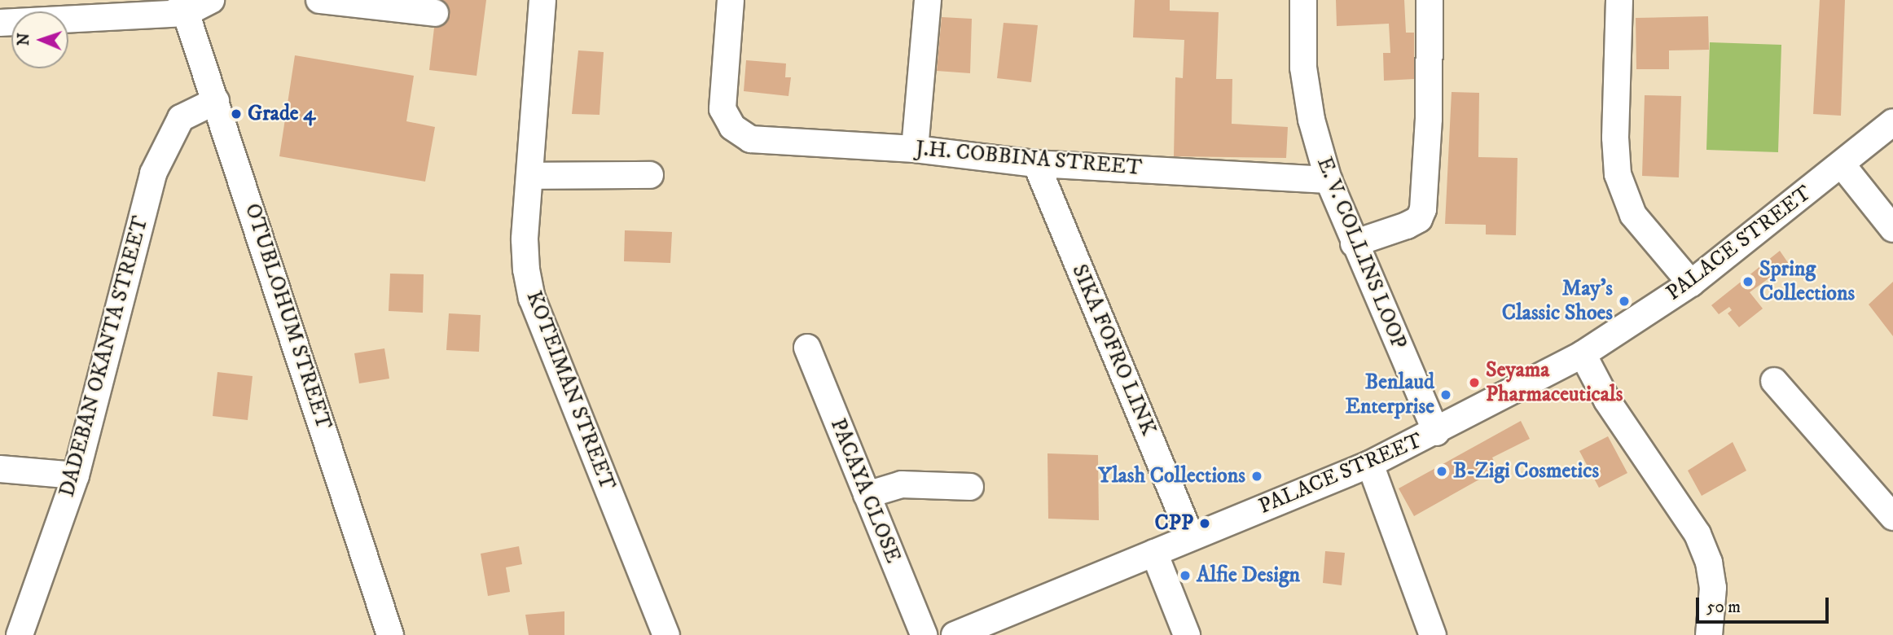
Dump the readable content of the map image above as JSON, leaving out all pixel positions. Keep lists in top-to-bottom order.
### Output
{
  "streets": {
    "street": [
      "J.H. COBBINA STREET",
      "PALACE STREET",
      "E. V. COLLINS LOOP",
      "OTUBLOHUM STREET",
      "SIKA FOFRO LINK",
      "DADEBAN OKANTA STREET",
      "KOTEIMAN STREET",
      "PACAYA CLOSE"
    ]
  },
  "crossings": [
    ["J.H. COBBINA STREET", "E. V. COLLINS LOOP"],
    ["J.H. COBBINA STREET", "SIKA FOFRO LINK"],
    ["PALACE STREET", "E. V. COLLINS LOOP"],
    ["PALACE STREET", "SIKA FOFRO LINK"],
    ["OTUBLOHUM STREET", "DADEBAN OKANTA STREET"]
  ],
  "places": [
    "Grade 4",
    "Spring Collections",
    "May's Classic Shoes",
    "Seyama Pharmaceuticals",
    "Benlaud Enterprise",
    "B-Zigi Cosmetics",
    "Ylash Collections",
    "CPP",
    "Alfie Design"
  ],
  "scale_bar": "50 m",
  "north": "left"
}
